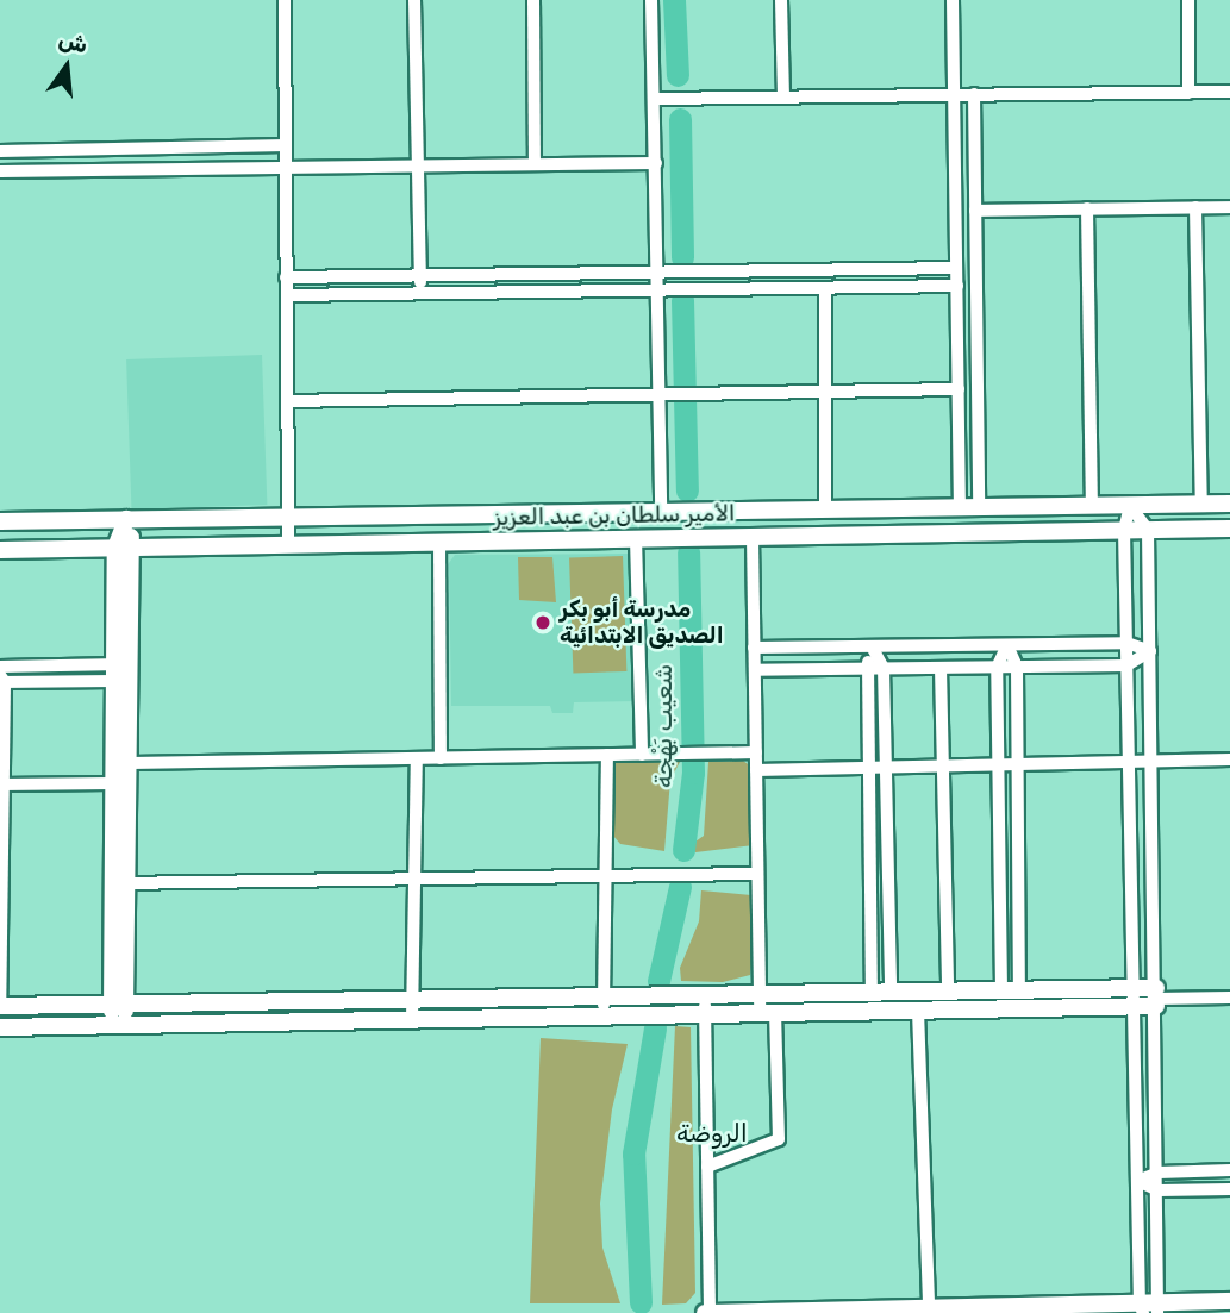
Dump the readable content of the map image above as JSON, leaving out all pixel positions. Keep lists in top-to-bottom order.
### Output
{
  "streets": {
    "street": ["الأمير سلطان بن عبد العزيز"]
  },
  "districts": ["الروضة"],
  "water": ["شعيب بَهْجة"],
  "places": ["مدرسة أبو بكر الصديق الابتدائية"],
  "north": "top"
}
